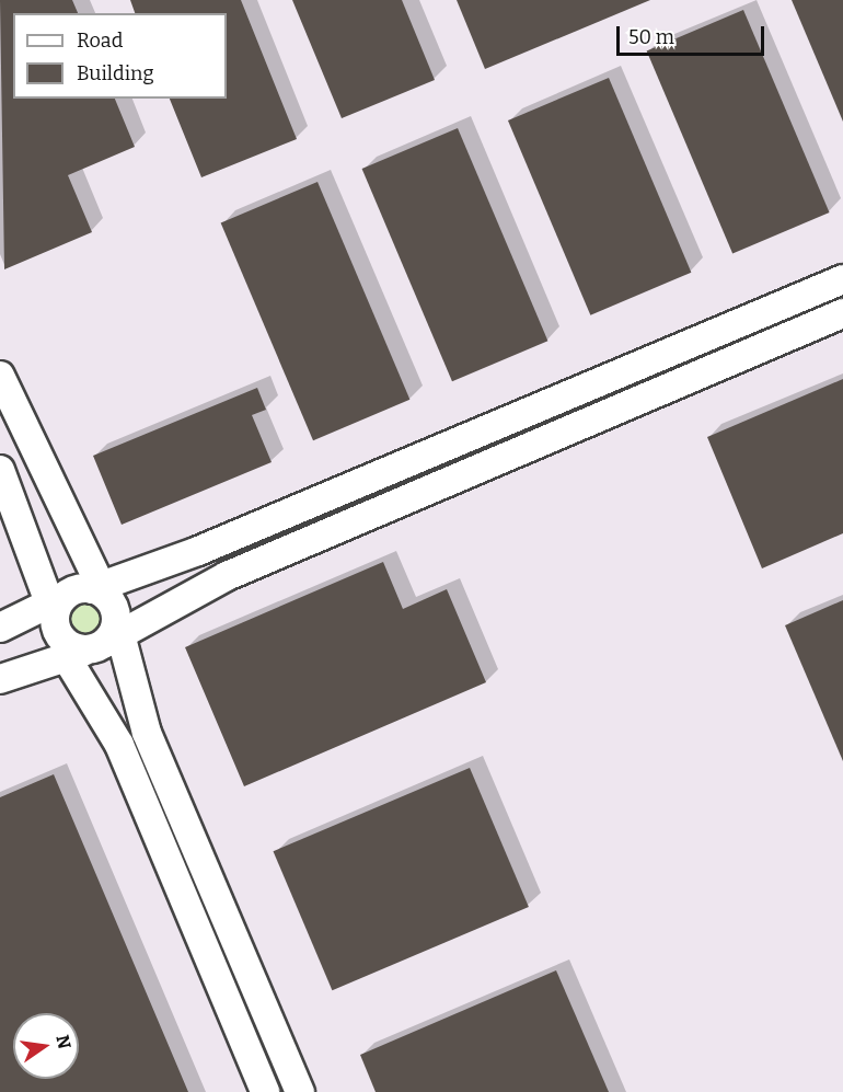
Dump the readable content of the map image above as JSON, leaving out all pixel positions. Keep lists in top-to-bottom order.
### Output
{
  "legend": ["Road", "Building"],
  "scale_bar": "50 m",
  "north": "right"
}
